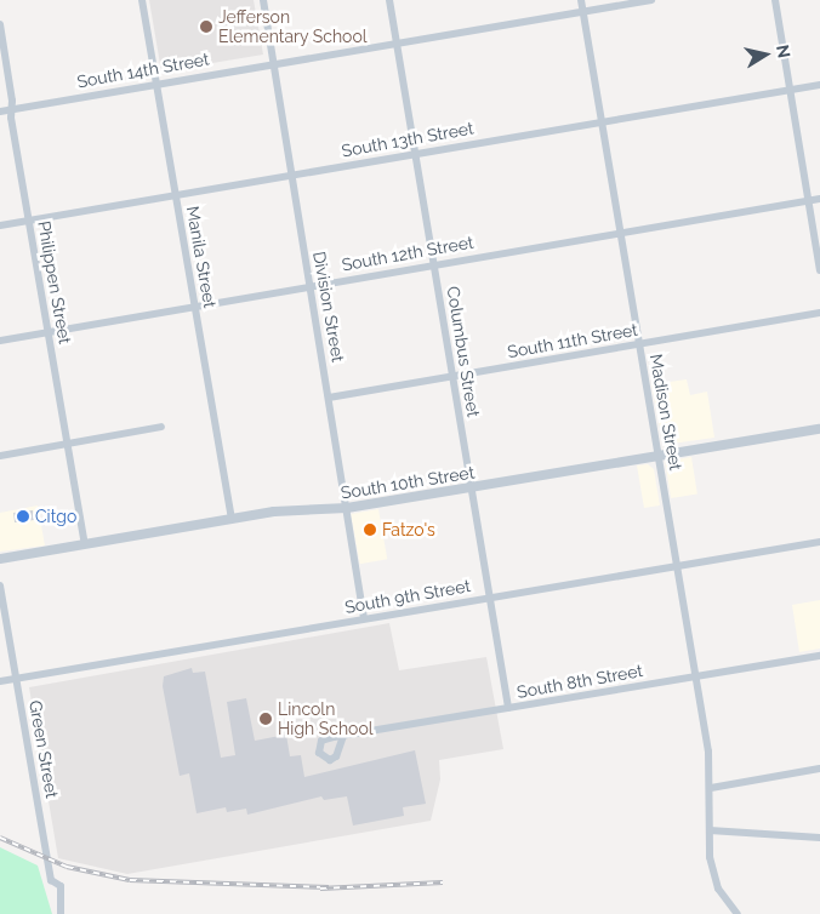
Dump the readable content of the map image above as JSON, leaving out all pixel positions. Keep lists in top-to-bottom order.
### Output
{
  "streets": {
    "street": [
      "South 14th Street",
      "South 13th Street",
      "South 12th Street",
      "Manila Street",
      "Philippen Street",
      "Division Street",
      "South 11th Street",
      "Columbus Street",
      "Madison Street",
      "South 10th Street",
      "South 9th Street",
      "South 8th Street",
      "Green Street"
    ]
  },
  "crossings": [
    ["South 14th Street", "Manila Street"],
    ["South 14th Street", "Philippen Street"],
    ["South 14th Street", "Division Street"],
    ["South 14th Street", "Columbus Street"],
    ["South 14th Street", "Madison Street"],
    ["South 13th Street", "Manila Street"],
    ["South 13th Street", "Philippen Street"],
    ["South 13th Street", "Division Street"],
    ["South 13th Street", "Columbus Street"],
    ["South 13th Street", "Madison Street"],
    ["South 12th Street", "Manila Street"],
    ["South 12th Street", "Philippen Street"],
    ["South 12th Street", "Division Street"],
    ["South 12th Street", "Columbus Street"],
    ["South 12th Street", "Madison Street"],
    ["Manila Street", "South 10th Street"],
    ["Philippen Street", "South 10th Street"],
    ["Division Street", "South 11th Street"],
    ["Division Street", "South 10th Street"],
    ["Division Street", "South 9th Street"],
    ["South 11th Street", "Columbus Street"],
    ["South 11th Street", "Madison Street"],
    ["Columbus Street", "South 10th Street"],
    ["Columbus Street", "South 9th Street"],
    ["Columbus Street", "South 8th Street"],
    ["Madison Street", "South 10th Street"],
    ["Madison Street", "South 9th Street"],
    ["Madison Street", "South 8th Street"],
    ["South 9th Street", "Green Street"]
  ],
  "places": [
    "Jefferson Elementary School",
    "Citgo",
    "Fatzo's",
    "Lincoln High School"
  ],
  "north": "right"
}
